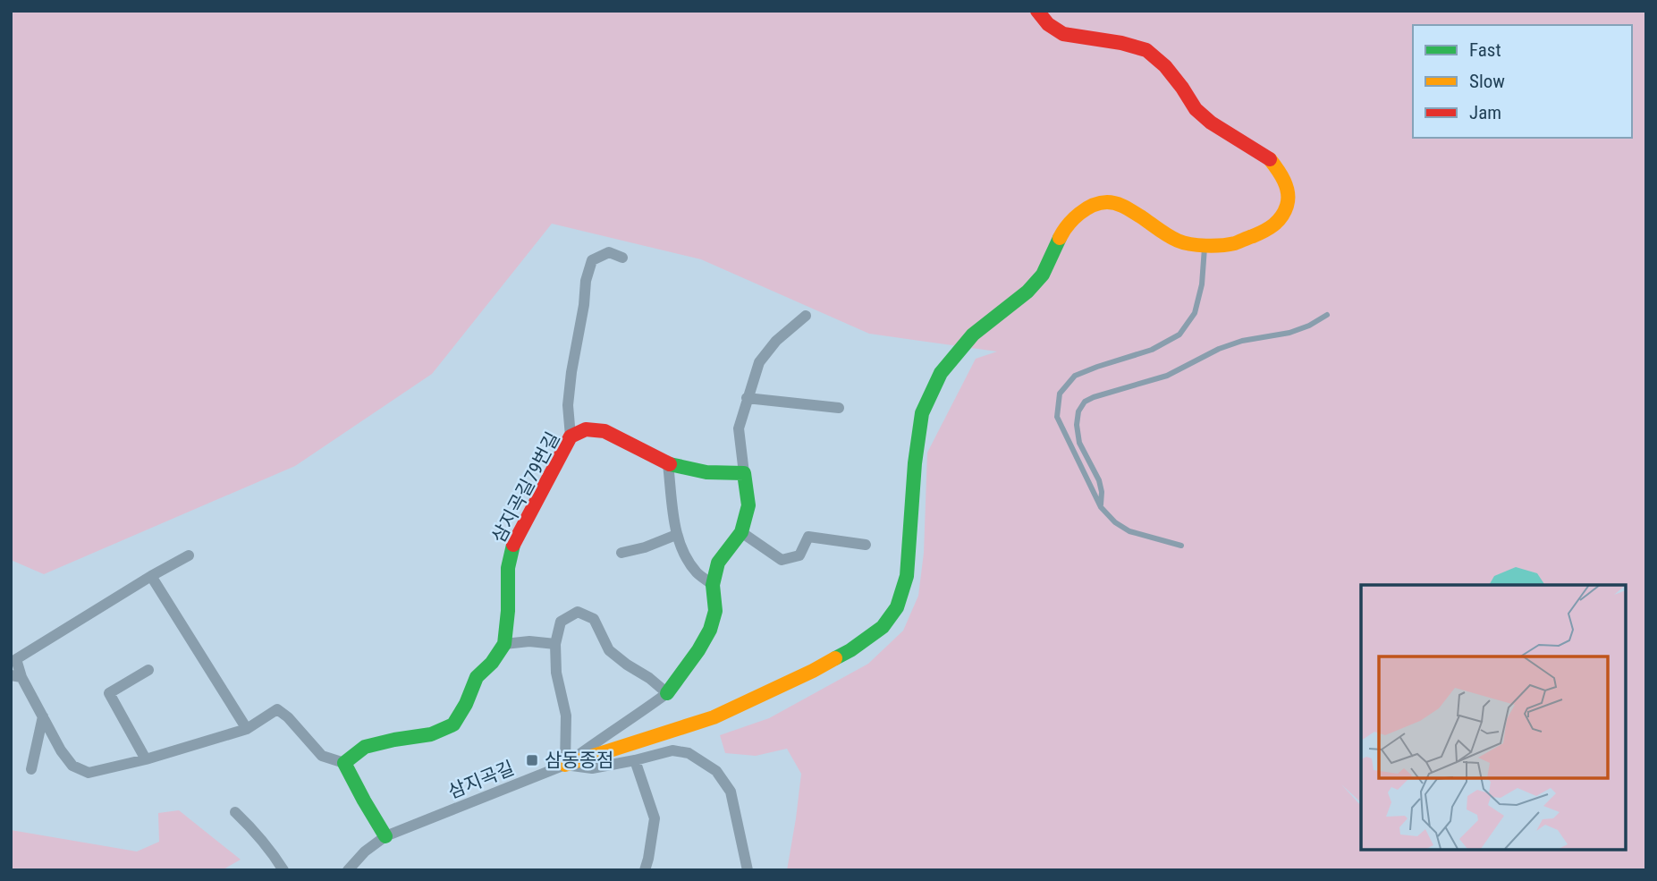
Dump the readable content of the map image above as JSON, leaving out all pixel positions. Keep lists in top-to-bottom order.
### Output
{
  "streets": {
    "street": ["삼지곡길79번길", "삼지곡길"]
  },
  "places": {
    "transit": ["삼동종점"]
  },
  "legend": ["Fast", "Slow", "Jam"]
}
